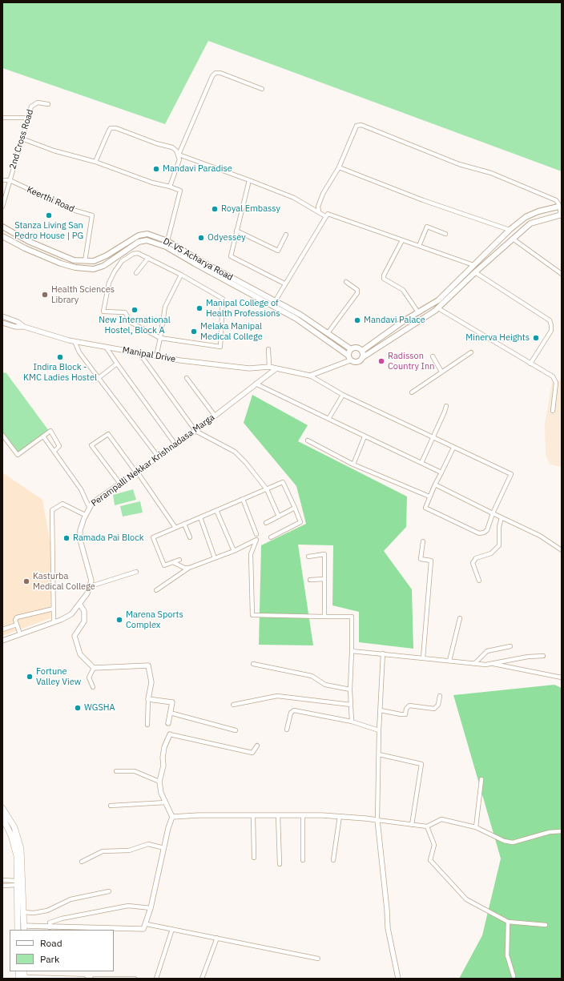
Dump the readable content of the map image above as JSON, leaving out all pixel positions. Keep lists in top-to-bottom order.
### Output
{
  "streets": {
    "main road": ["Dr VS Acharya Road"],
    "street": [
      "2nd Cross Road",
      "Keerthi Road",
      "Manipal Drive",
      "Perampalli Nekkar Krishnadasa Marga"
    ]
  },
  "crossings": [
    ["2nd Cross Road", "Keerthi Road"],
    ["Keerthi Road", "Dr VS Acharya Road"],
    ["Manipal Drive", "Perampalli Nekkar Krishnadasa Marga"]
  ],
  "places": [
    "Mandavi Paradise",
    "Royal Embassy",
    "Stanza Living San Pedro House | PG",
    "Odyessey",
    "Health Sciences Library",
    "Manipal College of Health Professions",
    "New International Hostel, Block A",
    "Mandavi Palace",
    "Melaka Manipal Medical College",
    "Minerva Heights",
    "Indira Block - KMC Ladies Hostel",
    "Radisson Country Inn",
    "Ramada Pai Block",
    "Kasturba Medical College",
    "Marena Sports Complex",
    "Fortune Valley View",
    "WGSHA"
  ],
  "legend": ["Road", "Park"]
}
